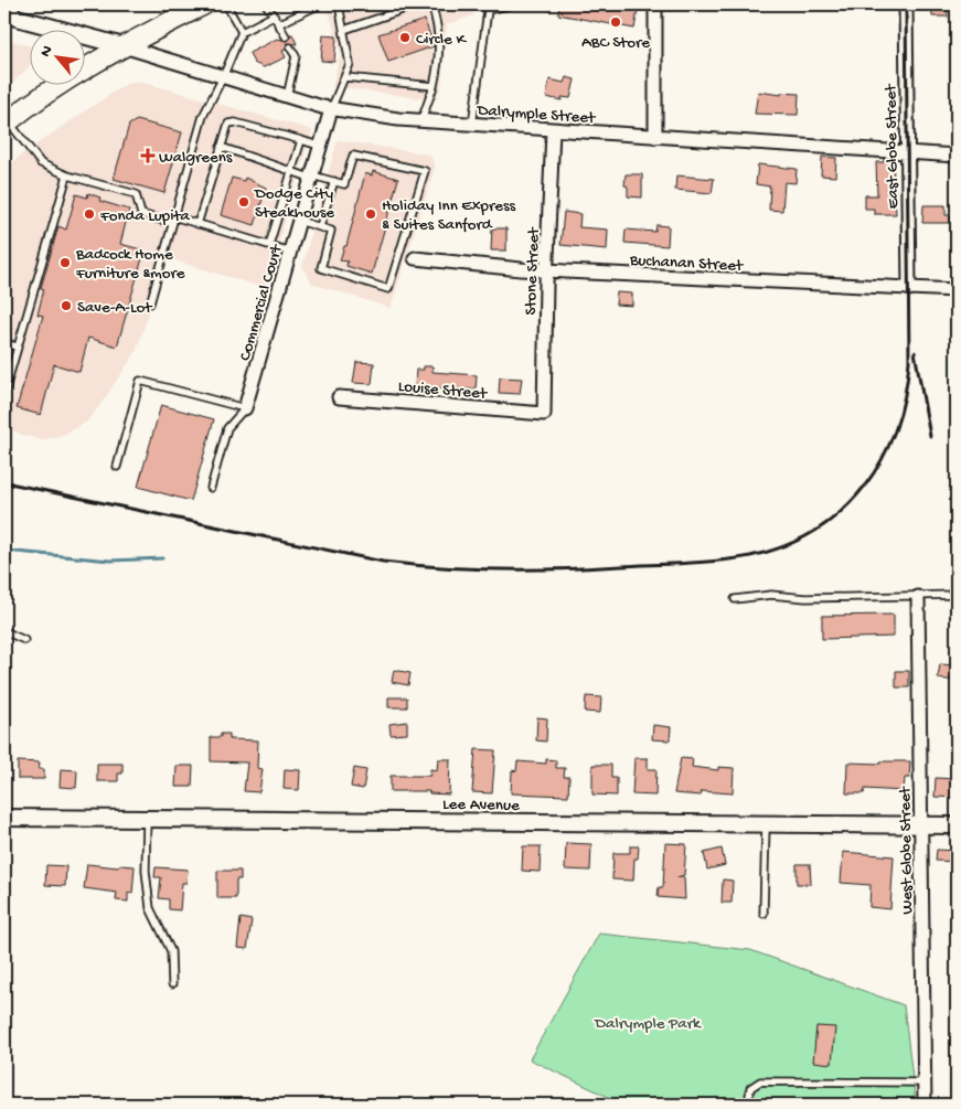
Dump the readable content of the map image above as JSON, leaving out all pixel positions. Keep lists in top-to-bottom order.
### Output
{
  "streets": {
    "street": [
      "Dalrymple Street",
      "East Globe Street",
      "Buchanan Street",
      "Stone Street",
      "Commercial Court",
      "Louise Street",
      "Lee Avenue",
      "West Globe Street"
    ]
  },
  "crossings": [
    ["Dalrymple Street", "East Globe Street"],
    ["Dalrymple Street", "Stone Street"],
    ["Dalrymple Street", "Commercial Court"],
    ["East Globe Street", "Buchanan Street"],
    ["Buchanan Street", "Stone Street"],
    ["Stone Street", "Louise Street"],
    ["Lee Avenue", "West Globe Street"]
  ],
  "parks": ["Dalrymple Park"],
  "places": {
    "other": [
      "ABC Store",
      "Circle K",
      "Dodge City Steakhouse",
      "Fonda Lupita",
      "Holiday Inn Express & Suites Sanford",
      "Badcock Home Furniture &more",
      "Save-A-Lot"
    ],
    "health": ["Walgreens"]
  },
  "north": "top left"
}
